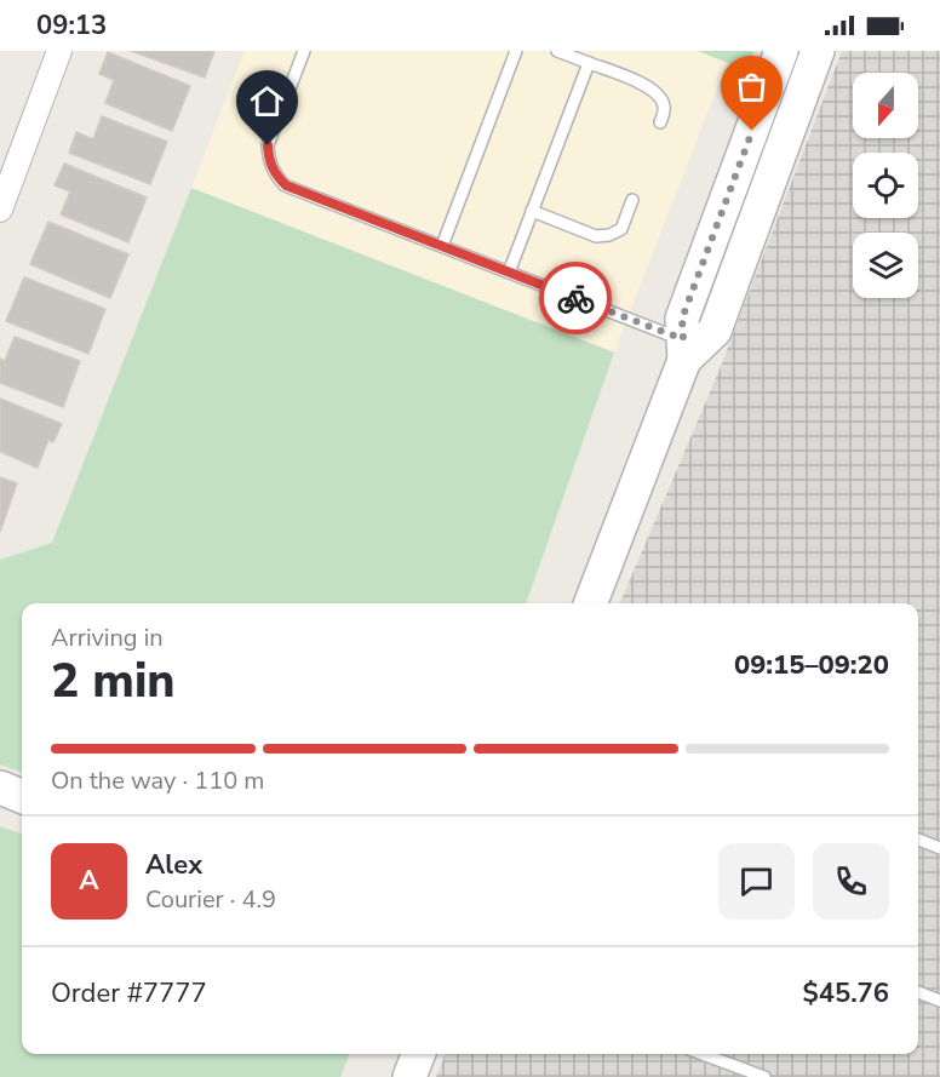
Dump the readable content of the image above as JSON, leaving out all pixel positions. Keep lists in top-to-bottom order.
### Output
{
  "north": "bottom",
  "page": {
    "status": "09:13",
    "heading": ["2 min", "Arriving in", "09:15–09:20"],
    "panel": [
      "Alex",
      "Courier · 4.9",
      "Order #7777",
      "$45.76"
    ],
    "bar": "On the way · 110 m",
    "round": "A"
  }
}
